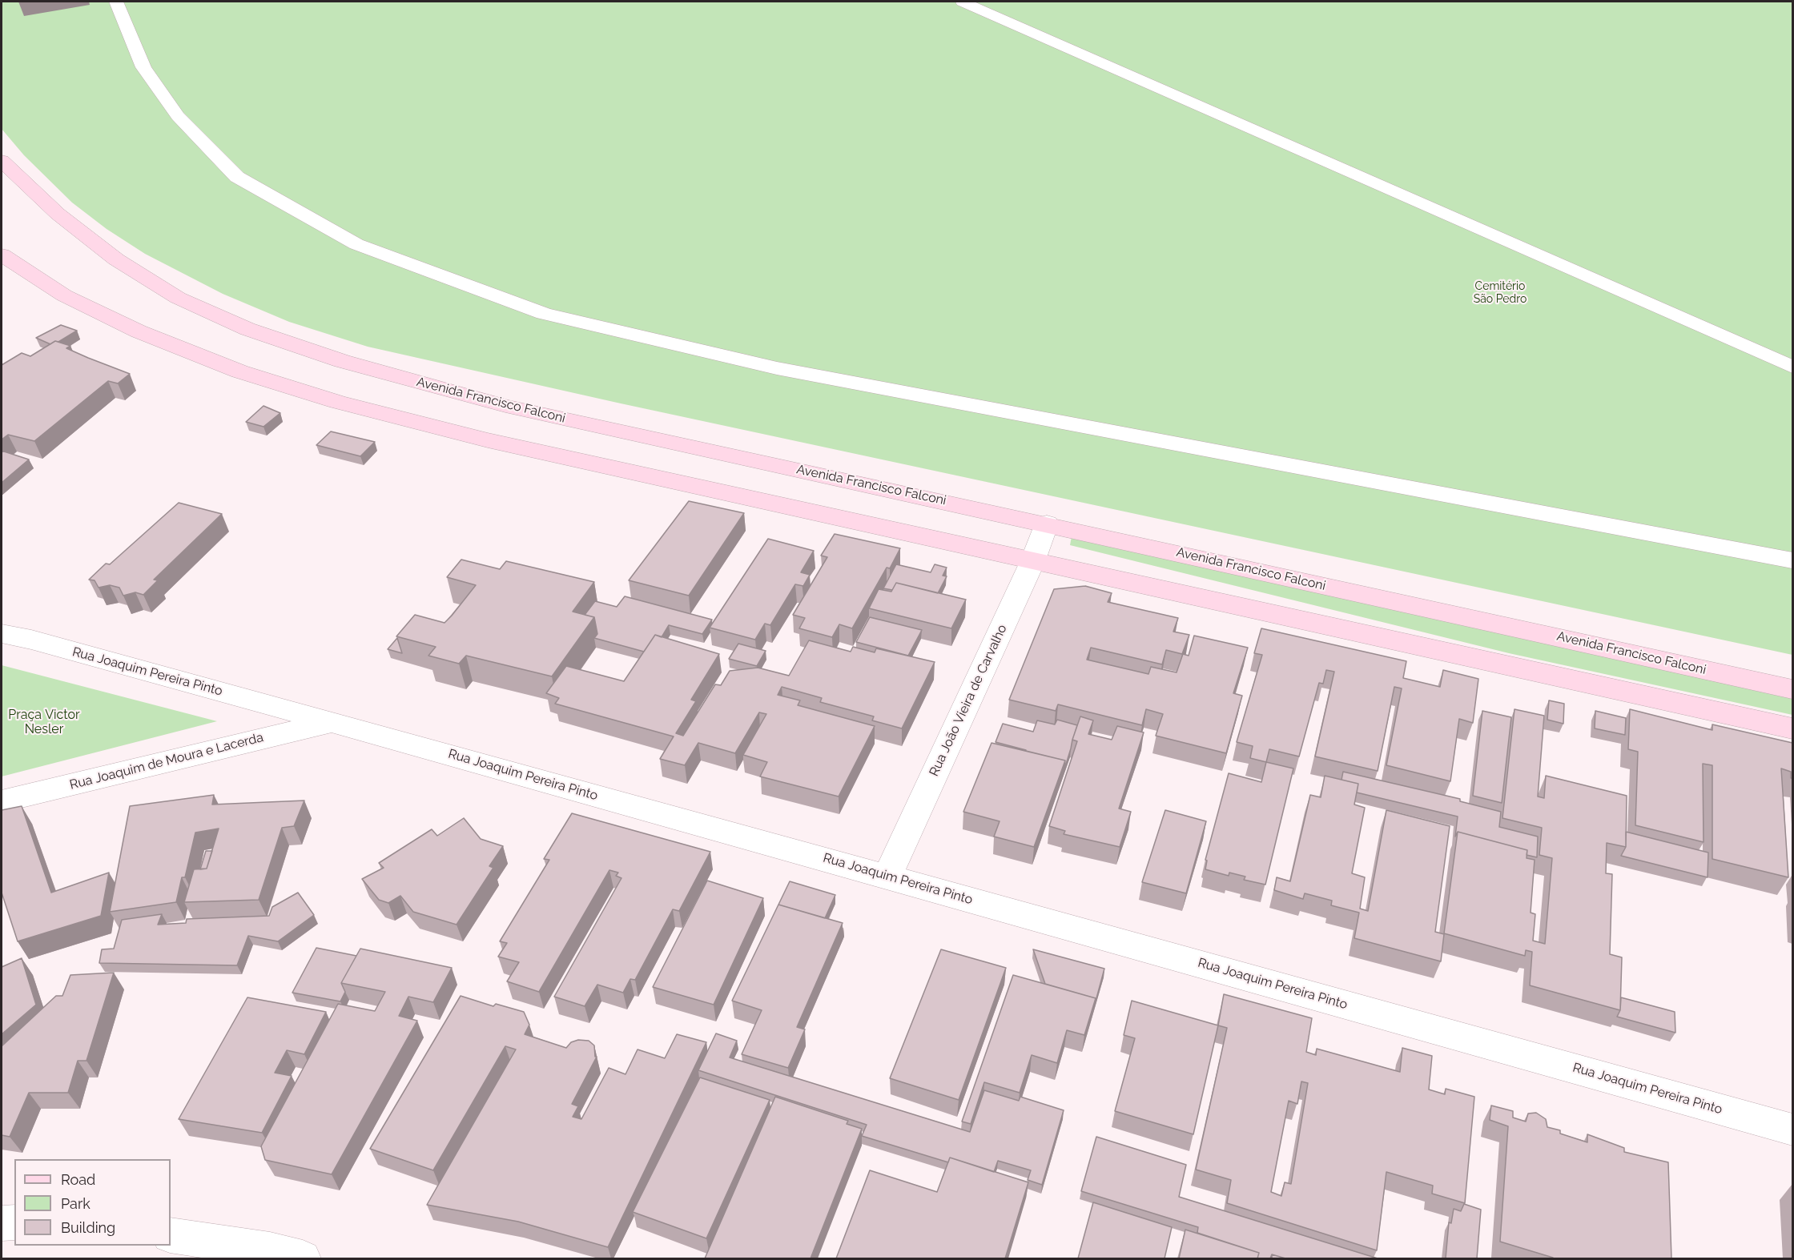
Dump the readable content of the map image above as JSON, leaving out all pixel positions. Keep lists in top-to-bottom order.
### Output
{
  "streets": {
    "main road": ["Avenida Francisco Falconi"],
    "street": ["Rua Joaquim Pereira Pinto", "Rua João Vieira de Carvalho", "Rua Joaquim de Moura e Lacerda"]
  },
  "crossings": [
    ["Avenida Francisco Falconi", "Rua João Vieira de Carvalho"],
    ["Rua Joaquim Pereira Pinto", "Rua João Vieira de Carvalho"],
    ["Rua Joaquim Pereira Pinto", "Rua Joaquim de Moura e Lacerda"]
  ],
  "parks": ["Cemitério São Pedro", "Praça Victor Nesler"],
  "legend": ["Road", "Park", "Building"]
}
